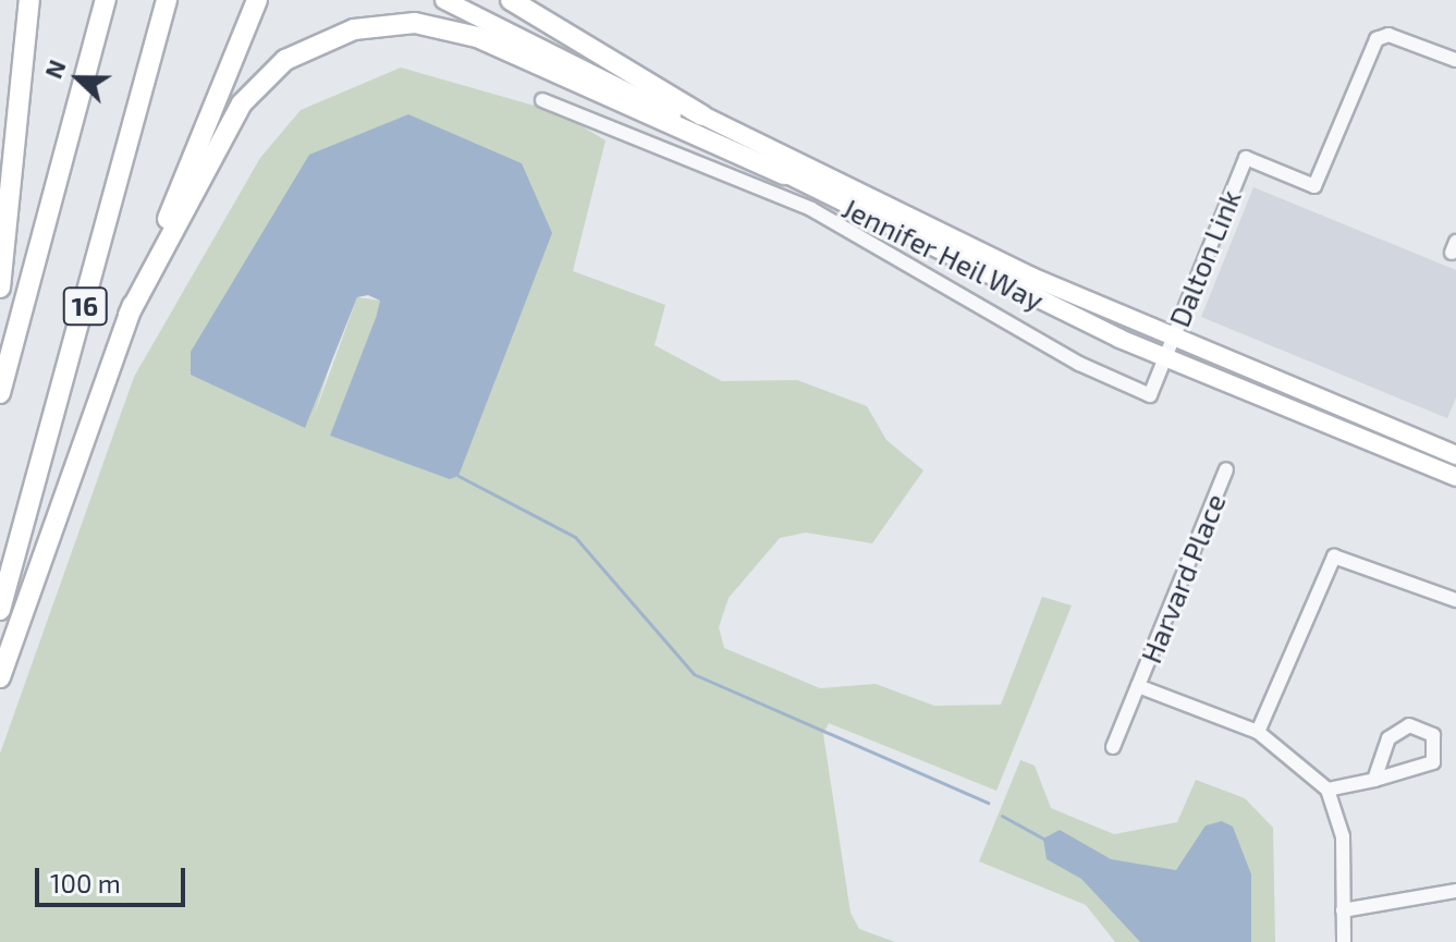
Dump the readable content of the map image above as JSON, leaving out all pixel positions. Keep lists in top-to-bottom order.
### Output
{
  "streets": {
    "highway": ["16"],
    "main road": ["Jennifer Heil Way"],
    "street": ["Dalton Link", "Harvard Place"]
  },
  "crossings": [
    ["Jennifer Heil Way", "Dalton Link"]
  ],
  "scale_bar": "100 m",
  "north": "left"
}
